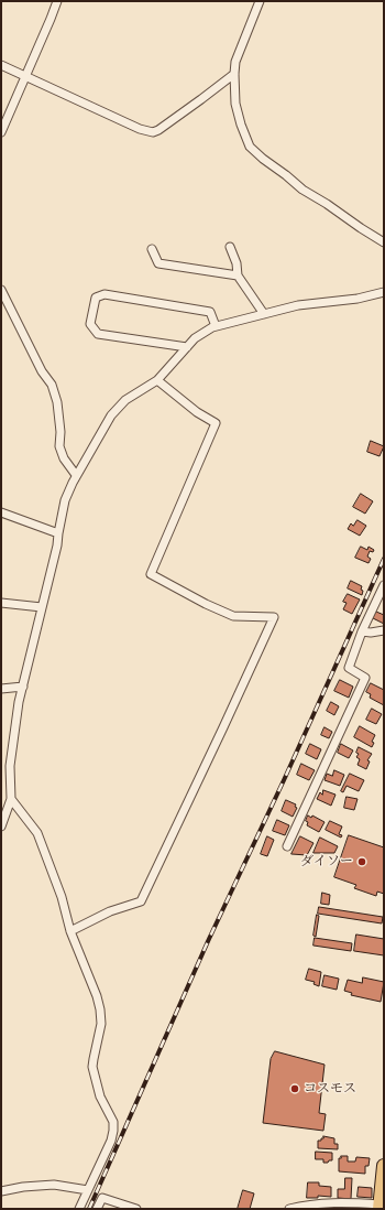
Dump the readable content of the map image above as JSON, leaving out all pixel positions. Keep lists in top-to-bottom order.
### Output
{
  "places": ["ダイソー", "コスモス"]
}
